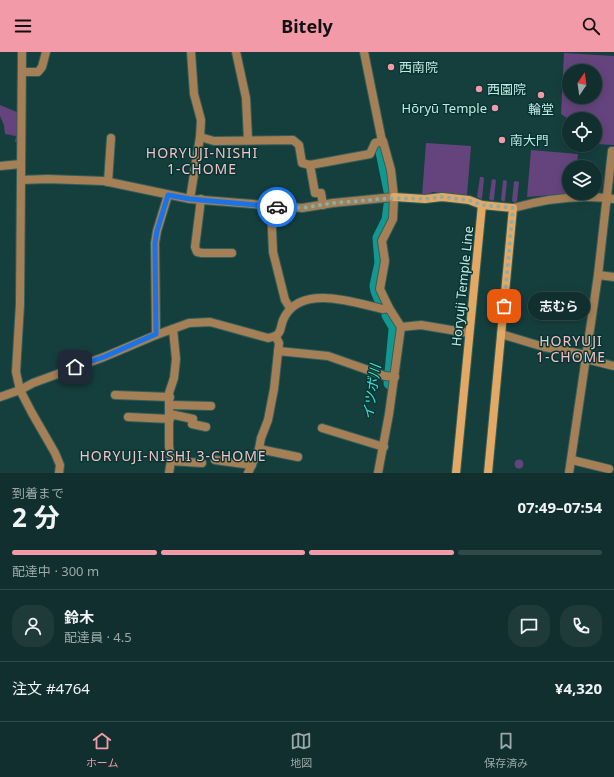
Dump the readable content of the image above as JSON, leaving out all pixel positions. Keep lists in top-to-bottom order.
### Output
{
  "streets": {
    "main road": ["Horyuji Temple Line"]
  },
  "districts": ["HORYUJI-NISHI 1-CHOME", "HORYUJI 1-CHOME", "HORYUJI-NISHI 3-CHOME"],
  "water": ["イツボ川"],
  "places": [
    "西南院",
    "西園院",
    "輪堂",
    "Hōryū Temple",
    "南大門",
    "志むら"
  ],
  "north": "top",
  "page": {
    "header": "Bitely",
    "bubble": "志むら",
    "heading": ["2 分", "到着まで", "07:49–07:54"],
    "panel": [
      "鈴木",
      "配達員 · 4.5",
      "注文 #4764",
      "¥4,320"
    ],
    "bar": "配達中 · 300 m",
    "tabs": ["ホーム", "地図", "保存済み"]
  }
}
